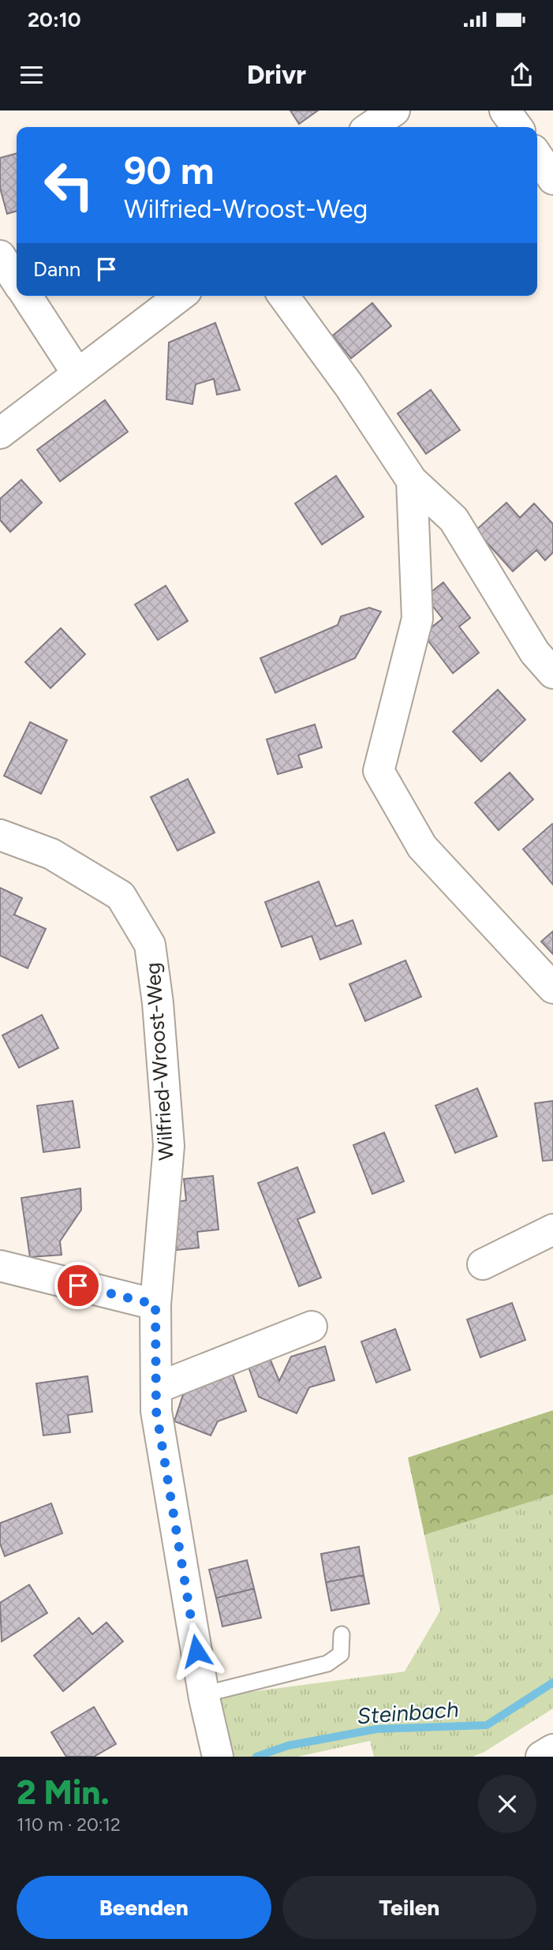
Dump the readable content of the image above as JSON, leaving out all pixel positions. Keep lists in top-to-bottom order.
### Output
{
  "streets": {
    "street": ["Wilfried-Wroost-Weg"]
  },
  "water": ["Steinbach"],
  "page": {
    "status": "20:10",
    "header": "Drivr",
    "turn": ["90 m", "Wilfried-Wroost-Weg"],
    "then": "Dann",
    "heading": ["2 Min.", "110 m · 20:12"],
    "buttons": ["Beenden", "Teilen"]
  }
}
